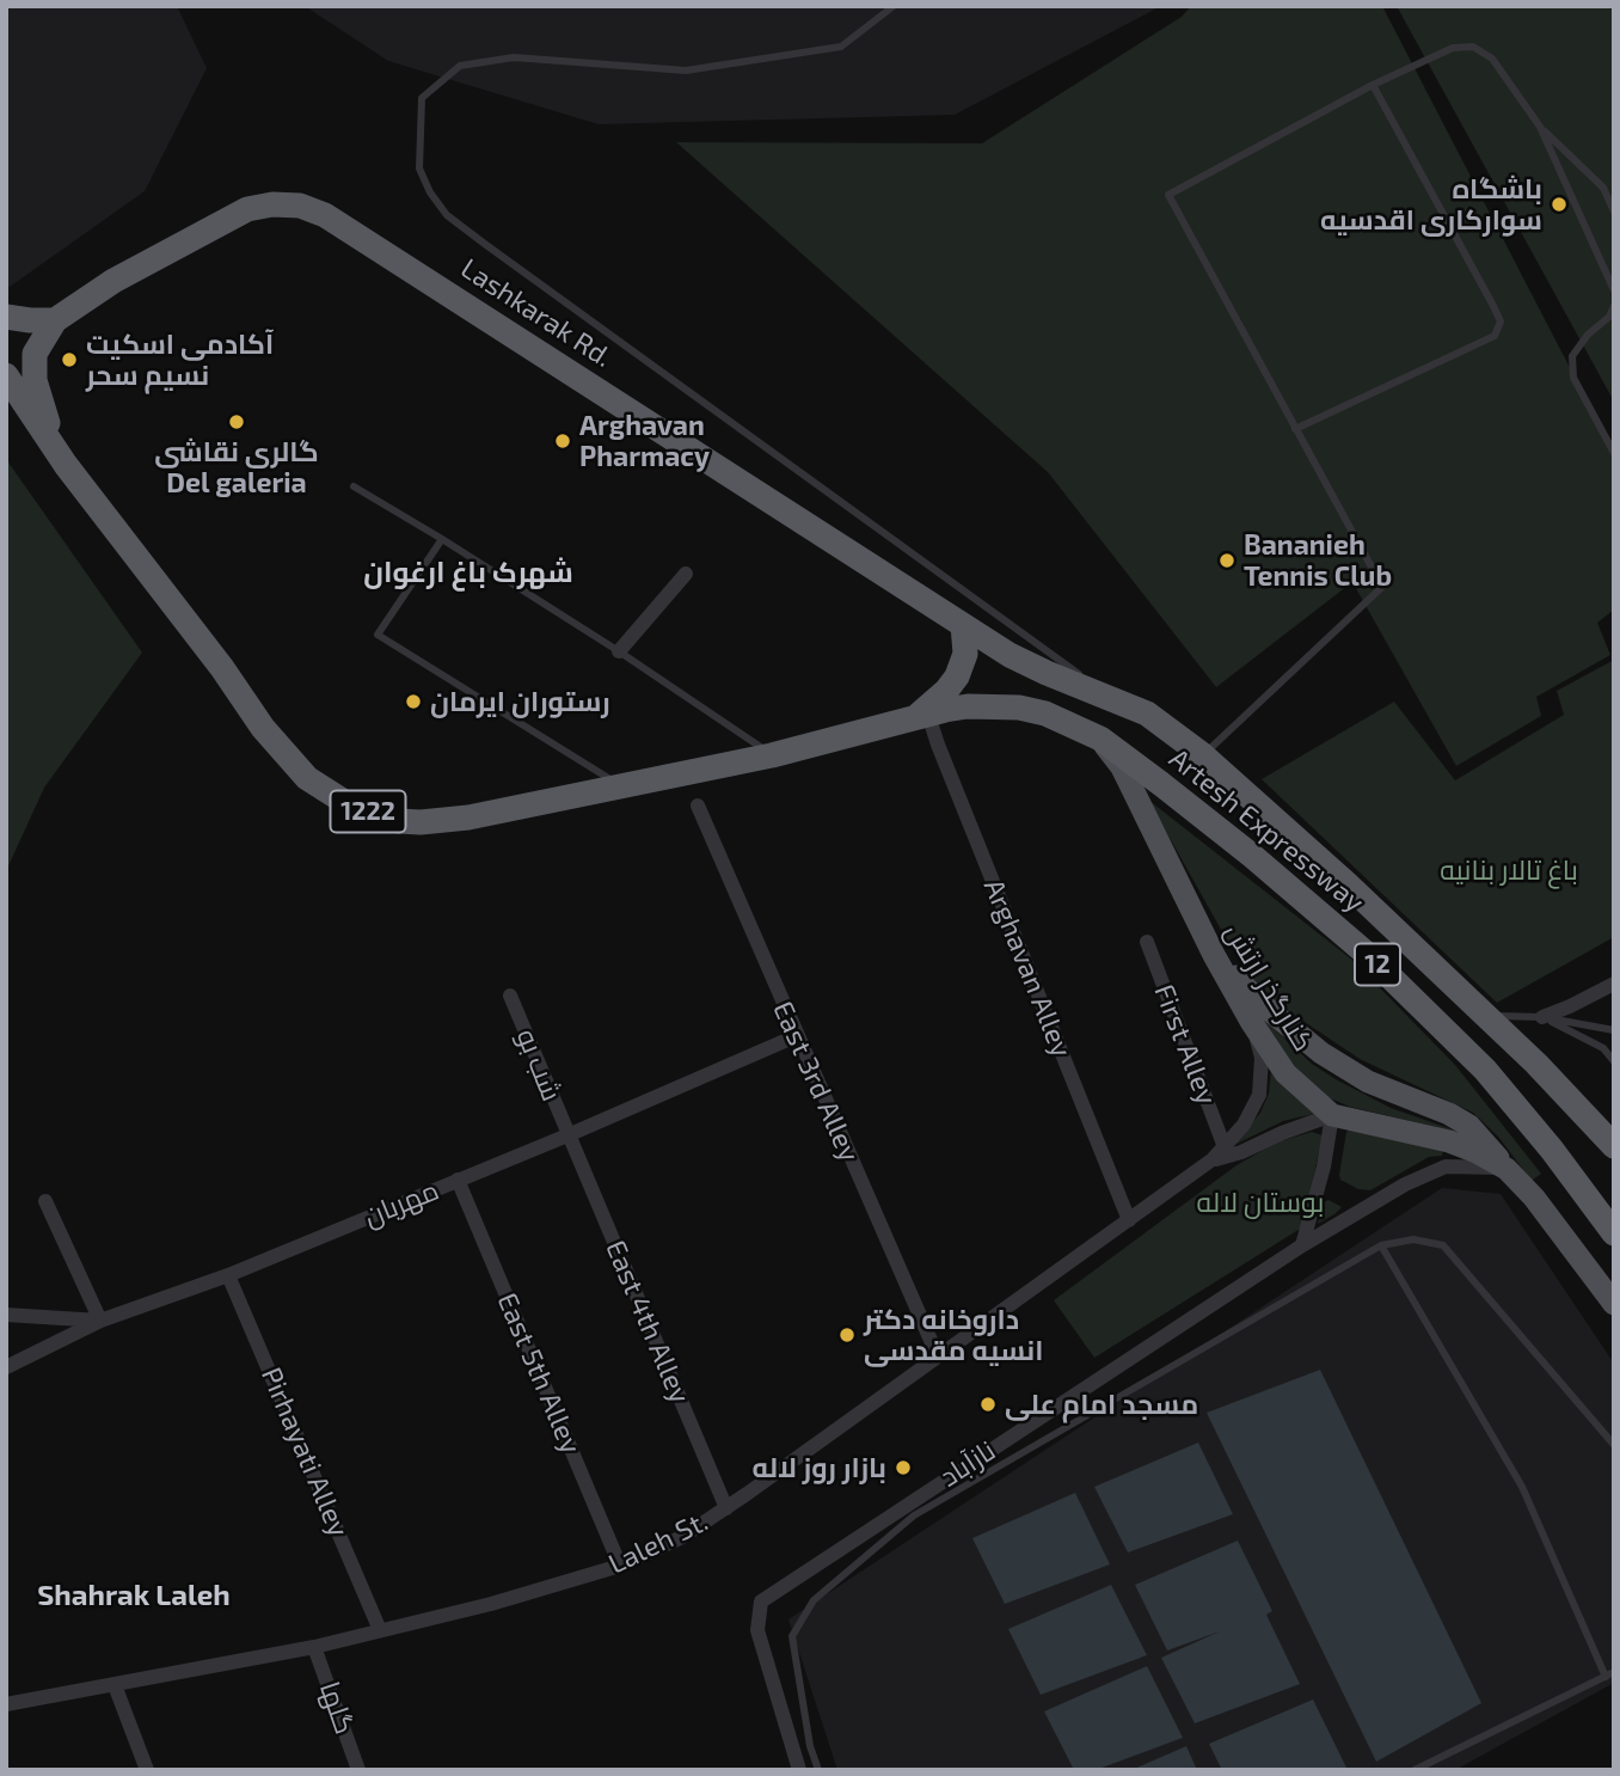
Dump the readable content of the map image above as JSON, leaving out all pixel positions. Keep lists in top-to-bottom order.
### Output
{
  "streets": {
    "highway": [
      "Lashkarak Rd.",
      "1222",
      "Artesh Expressway",
      "12"
    ],
    "main road": ["کنارگذر ارتش"],
    "street": [
      "Arghavan Alley",
      "First Alley",
      "شب بو",
      "East 3rd Alley",
      "مهربان",
      "East 4th Alley",
      "East 5th Alley",
      "Pirhayati Alley",
      "نازآباد",
      "Laleh St.",
      "گلها"
    ]
  },
  "crossings": [
    ["Lashkarak Rd.", "1222"],
    ["Lashkarak Rd.", "Artesh Expressway"],
    ["1222", "Artesh Expressway"],
    ["1222", "Arghavan Alley"],
    ["1222", "کنارگذر ارتش"],
    ["Artesh Expressway", "کنارگذر ارتش"],
    ["Arghavan Alley", "Laleh St."],
    ["کنارگذر ارتش", "نازآباد"],
    ["کنارگذر ارتش", "Laleh St."],
    ["First Alley", "Laleh St."],
    ["شب بو", "مهربان"],
    ["شب بو", "East 4th Alley"],
    ["East 3rd Alley", "مهربان"],
    ["East 3rd Alley", "Laleh St."],
    ["مهربان", "East 4th Alley"],
    ["مهربان", "East 5th Alley"],
    ["مهربان", "Pirhayati Alley"],
    ["East 4th Alley", "Laleh St."],
    ["East 5th Alley", "Laleh St."],
    ["Pirhayati Alley", "Laleh St."],
    ["Laleh St.", "گلها"]
  ],
  "districts": ["شهرک باغ ارغوان", "Shahrak Laleh"],
  "parks": ["باغ تالار بنانیه", "بوستان لاله"],
  "places": [
    "باشگاه سوارکاری اقدسیه",
    "آکادمی اسکیت نسیم سحر",
    "گالرى نقاشى Del galeria",
    "Arghavan Pharmacy",
    "Bananieh Tennis Club",
    "رستوران ايرمان",
    "داروخانه دکتر انسیه مقدسی",
    "مسجد امام علی",
    "بازار روز لاله"
  ]
}
